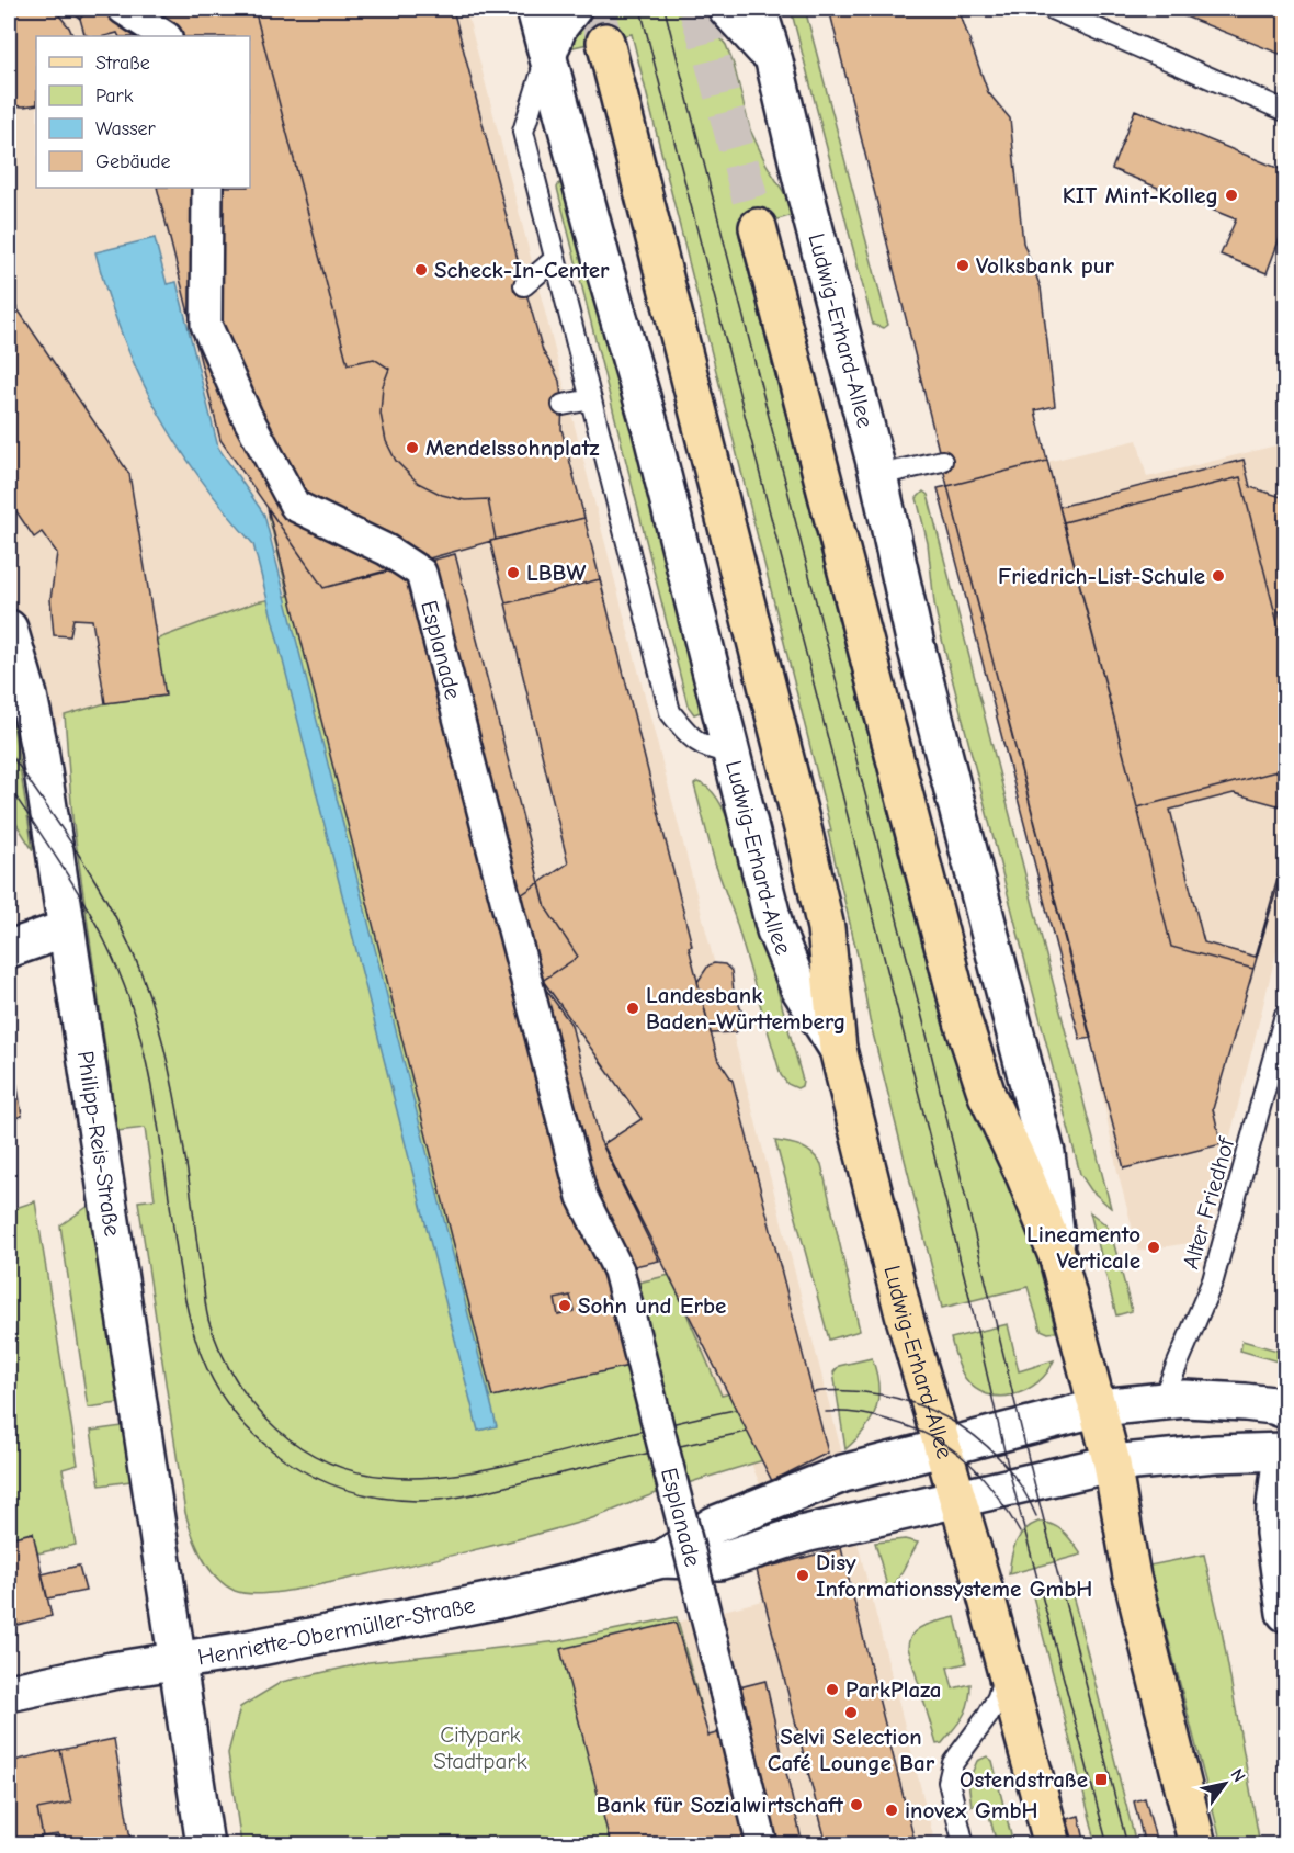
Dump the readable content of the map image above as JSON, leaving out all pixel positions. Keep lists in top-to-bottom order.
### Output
{
  "streets": {
    "main road": ["Ludwig-Erhard-Allee"],
    "street": ["Esplanade", "Philipp-Reis-Straße", "Henriette-Obermüller-Straße"],
    "lane": ["Alter Friedhof"]
  },
  "crossings": [
    ["Ludwig-Erhard-Allee", "Henriette-Obermüller-Straße"],
    ["Philipp-Reis-Straße", "Henriette-Obermüller-Straße"]
  ],
  "parks": ["Citypark Stadtpark"],
  "places": {
    "other": [
      "KIT Mint-Kolleg",
      "Volksbank pur",
      "Scheck-In-Center",
      "Mendelssohnplatz",
      "LBBW",
      "Friedrich-List-Schule",
      "Landesbank Baden-Württemberg",
      "Lineamento Verticale",
      "Sohn und Erbe",
      "Disy Informationssysteme GmbH",
      "ParkPlaza",
      "Selvi Selection Café Lounge Bar",
      "Bank für Sozialwirtschaft",
      "inovex GmbH"
    ],
    "transit": ["Ostendstraße"]
  },
  "legend": [
    "Straße",
    "Park",
    "Wasser",
    "Gebäude"
  ],
  "north": "top right"
}
